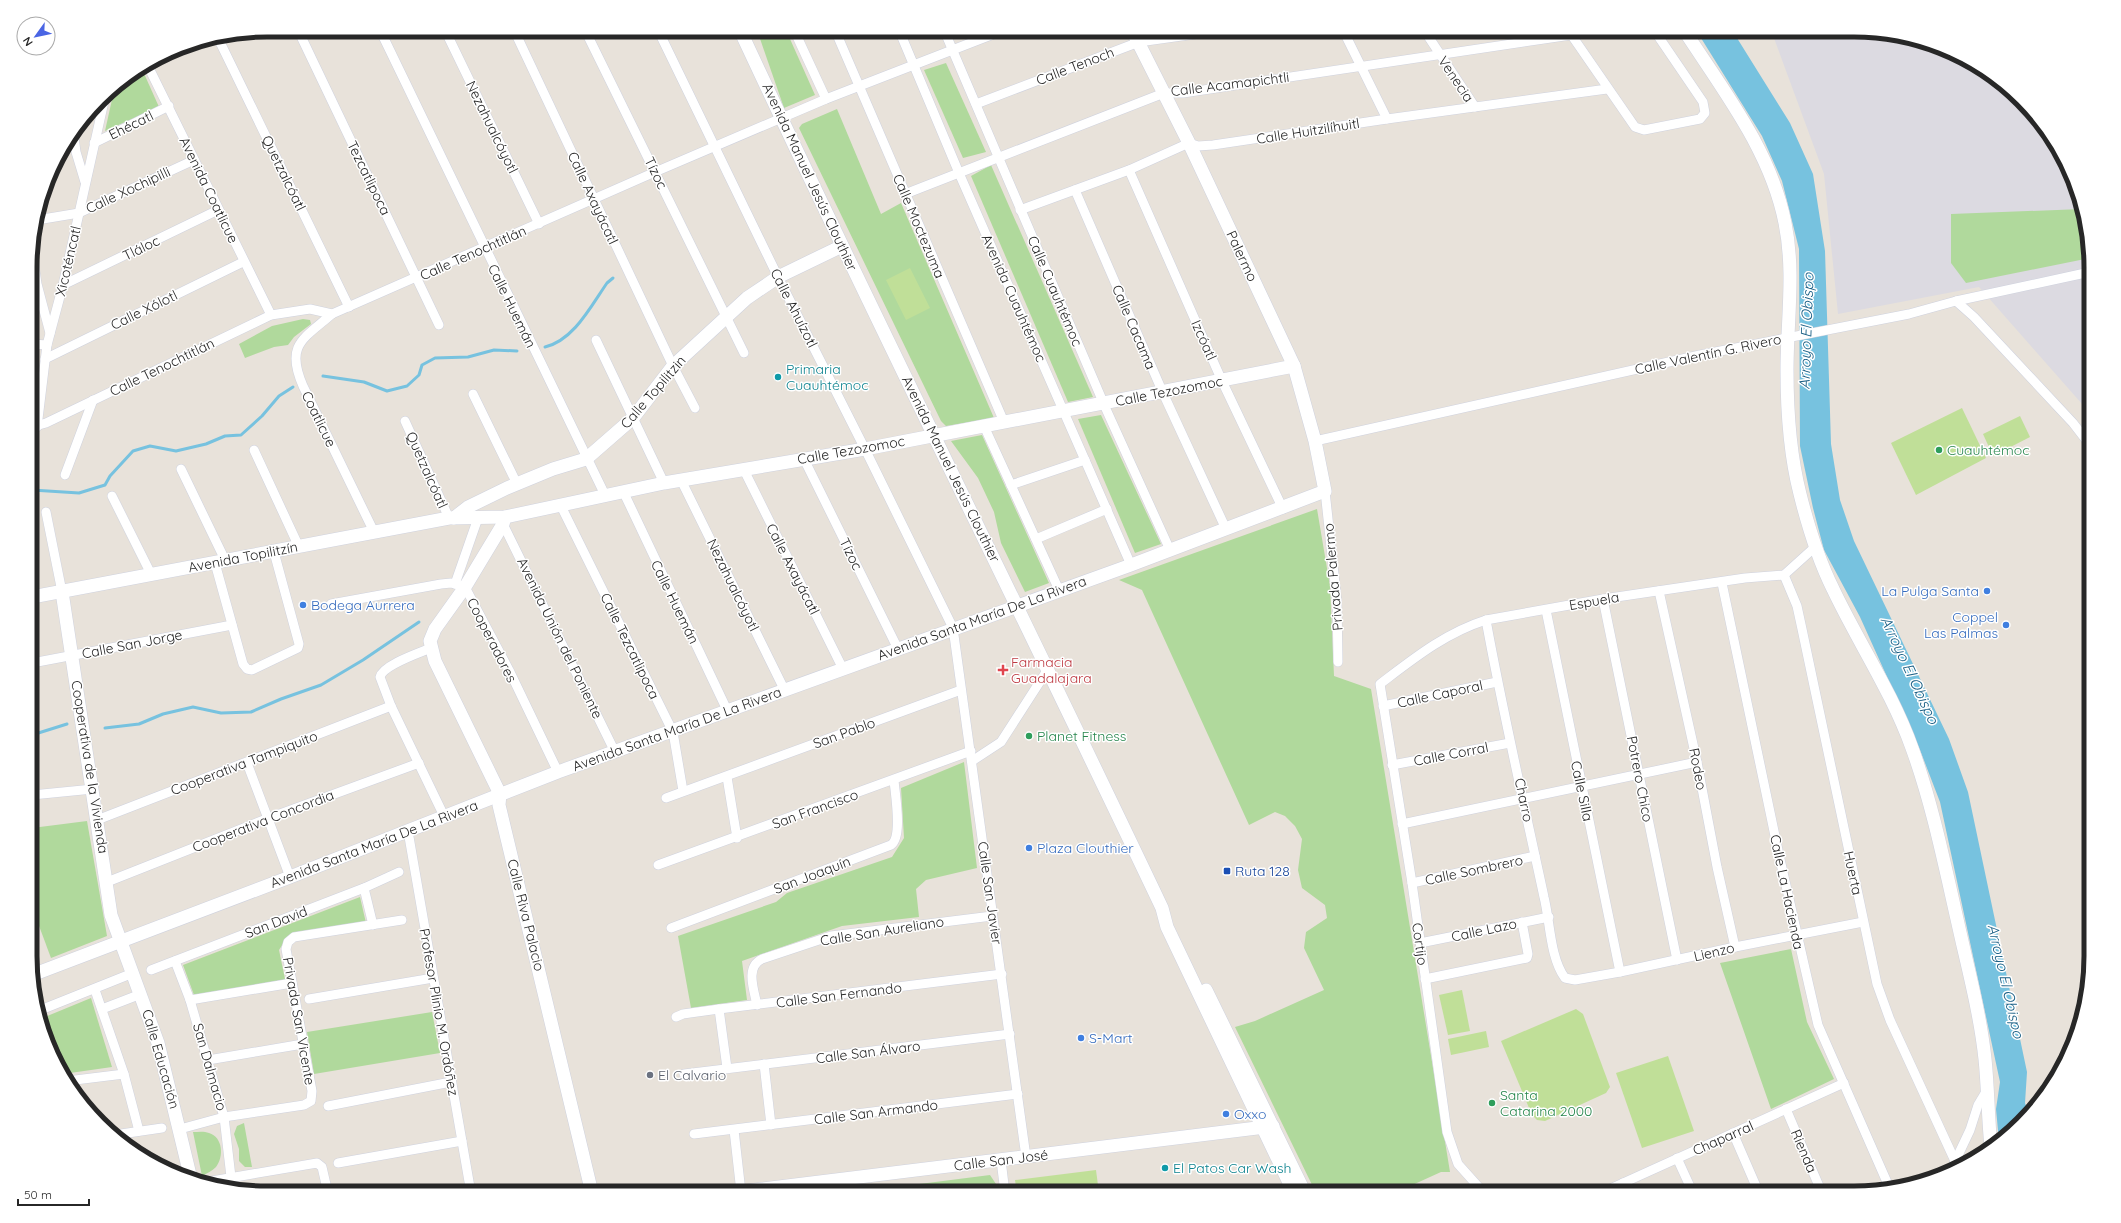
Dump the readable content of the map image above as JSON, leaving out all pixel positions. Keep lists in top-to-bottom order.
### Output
{
  "streets": {
    "street": [
      "Calle Tenoch",
      "Venecia",
      "Calle Acamapichtli",
      "Ehécatl",
      "Nezahualcóyotl",
      "Calle Huitzilíhuitl",
      "Quetzalcóatl",
      "Tízoc",
      "Avenida Manuel Jesús Clouthier",
      "Tezcatlipoca",
      "Calle Xochipilli",
      "Avenida Coatlicue",
      "Calle Axayácatl",
      "Calle Moctezuma",
      "Tláloc",
      "Calle Tenochtitlán",
      "Palermo",
      "Xicoténcatl",
      "Calle Cuauhtémoc",
      "Avenida Cuauhtémoc",
      "Calle Huemán",
      "Calle Ahuízotl",
      "Calle Xólotl",
      "Calle Cacama",
      "Izcóatl",
      "Calle Valentín G. Rivero",
      "Calle Tezozomoc",
      "Calle Topilitzin",
      "Coatlicue",
      "Avenida Topilitzín",
      "Privada Palermo",
      "Espuela",
      "Avenida Santa María De La Rivera",
      "Avenida Unión del Poniente",
      "Cooperadores",
      "Calle San Jorge",
      "Calle Tezcatlipoca",
      "Calle Caporal",
      "San Pablo",
      "Calle Corral",
      "Cooperativa Tampiquito",
      "Cooperativa de la Vivienda",
      "Rodeo",
      "Potrero Chico",
      "Calle Silla",
      "Charro",
      "San Francisco",
      "Cooperativa Concordia",
      "Calle Sombrero",
      "Huerta",
      "San Joaquín",
      "Calle La Hacienda",
      "Calle San Javier",
      "Calle Riva Palacio",
      "San David",
      "Calle Lazo",
      "Calle San Aureliano",
      "Cortijo",
      "Lienzo",
      "Calle San Fernando",
      "Profesor Plinio M. Ordóñez",
      "Privada San Vicente",
      "Calle San Álvaro",
      "Calle Educación",
      "San Dalmacio",
      "Calle San Armando",
      "Chaparral",
      "Rienda",
      "Calle San José"
    ]
  },
  "crossings": [
    ["Calle Tenoch", "Palermo"],
    ["Calle Tenoch", "Calle Cuauhtémoc"],
    ["Venecia", "Calle Acamapichtli"],
    ["Venecia", "Calle Huitzilíhuitl"],
    ["Calle Acamapichtli", "Calle Moctezuma"],
    ["Calle Acamapichtli", "Palermo"],
    ["Calle Acamapichtli", "Calle Cuauhtémoc"],
    ["Calle Acamapichtli", "Avenida Cuauhtémoc"],
    ["Ehécatl", "Avenida Coatlicue"],
    ["Ehécatl", "Xicoténcatl"],
    ["Nezahualcóyotl", "Calle Tenochtitlán"],
    ["Nezahualcóyotl", "Calle Tezozomoc"],
    ["Nezahualcóyotl", "Avenida Santa María De La Rivera"],
    ["Calle Huitzilíhuitl", "Palermo"],
    ["Quetzalcóatl", "Calle Tenochtitlán"],
    ["Quetzalcóatl", "Calle Tezozomoc"],
    ["Quetzalcóatl", "Calle Topilitzin"],
    ["Quetzalcóatl", "Avenida Topilitzín"],
    ["Tízoc", "Calle Tenochtitlán"],
    ["Tízoc", "Calle Tezozomoc"],
    ["Tízoc", "Calle Topilitzin"],
    ["Tízoc", "Avenida Santa María De La Rivera"],
    ["Avenida Manuel Jesús Clouthier", "Calle Tenochtitlán"],
    ["Avenida Manuel Jesús Clouthier", "Calle Tezozomoc"],
    ["Avenida Manuel Jesús Clouthier", "Calle Topilitzin"],
    ["Avenida Manuel Jesús Clouthier", "Avenida Santa María De La Rivera"],
    ["Avenida Manuel Jesús Clouthier", "Calle San José"],
    ["Tezcatlipoca", "Calle Tenochtitlán"],
    ["Calle Xochipilli", "Avenida Coatlicue"],
    ["Calle Xochipilli", "Xicoténcatl"],
    ["Avenida Coatlicue", "Tláloc"],
    ["Avenida Coatlicue", "Calle Tenochtitlán"],
    ["Avenida Coatlicue", "Calle Xólotl"],
    ["Calle Axayácatl", "Calle Tenochtitlán"],
    ["Calle Axayácatl", "Calle Tezozomoc"],
    ["Calle Axayácatl", "Calle Topilitzin"],
    ["Calle Axayácatl", "Avenida Santa María De La Rivera"],
    ["Calle Moctezuma", "Calle Tenochtitlán"],
    ["Calle Moctezuma", "Calle Tezozomoc"],
    ["Tláloc", "Xicoténcatl"],
    ["Calle Tenochtitlán", "Calle Cuauhtémoc"],
    ["Calle Tenochtitlán", "Avenida Cuauhtémoc"],
    ["Calle Tenochtitlán", "Calle Huemán"],
    ["Calle Tenochtitlán", "Calle Ahuízotl"],
    ["Calle Tenochtitlán", "Coatlicue"],
    ["Palermo", "Calle Valentín G. Rivero"],
    ["Palermo", "Calle Tezozomoc"],
    ["Palermo", "Privada Palermo"],
    ["Palermo", "Avenida Santa María De La Rivera"],
    ["Xicoténcatl", "Calle Xólotl"],
    ["Calle Cuauhtémoc", "Calle Tezozomoc"],
    ["Calle Cuauhtémoc", "Avenida Santa María De La Rivera"],
    ["Avenida Cuauhtémoc", "Calle Tezozomoc"],
    ["Avenida Cuauhtémoc", "Avenida Santa María De La Rivera"],
    ["Calle Huemán", "Calle Tezozomoc"],
    ["Calle Huemán", "Calle Topilitzin"],
    ["Calle Huemán", "Avenida Santa María De La Rivera"],
    ["Calle Ahuízotl", "Calle Tezozomoc"],
    ["Calle Ahuízotl", "Calle Topilitzin"],
    ["Calle Ahuízotl", "Avenida Santa María De La Rivera"],
    ["Calle Ahuízotl", "Calle San Javier"],
    ["Calle Cacama", "Calle Tezozomoc"],
    ["Calle Cacama", "Avenida Santa María De La Rivera"],
    ["Izcóatl", "Calle Tezozomoc"],
    ["Izcóatl", "Avenida Santa María De La Rivera"],
    ["Calle Tezozomoc", "Calle Topilitzin"],
    ["Calle Tezozomoc", "Avenida Topilitzín"],
    ["Calle Tezozomoc", "Avenida Unión del Poniente"],
    ["Calle Tezozomoc", "Calle Tezcatlipoca"],
    ["Calle Topilitzin", "Avenida Topilitzín"],
    ["Coatlicue", "Avenida Topilitzín"],
    ["Avenida Topilitzín", "Cooperativa de la Vivienda"],
    ["Privada Palermo", "Avenida Santa María De La Rivera"],
    ["Espuela", "Rodeo"],
    ["Espuela", "Potrero Chico"],
    ["Espuela", "Calle Silla"],
    ["Espuela", "Charro"],
    ["Espuela", "Huerta"],
    ["Espuela", "Calle La Hacienda"],
    ["Espuela", "Cortijo"],
    ["Avenida Santa María De La Rivera", "Avenida Unión del Poniente"],
    ["Avenida Santa María De La Rivera", "Cooperadores"],
    ["Avenida Santa María De La Rivera", "Calle Tezcatlipoca"],
    ["Avenida Santa María De La Rivera", "Cooperativa de la Vivienda"],
    ["Avenida Santa María De La Rivera", "Calle San Javier"],
    ["Avenida Santa María De La Rivera", "Calle Riva Palacio"],
    ["Avenida Santa María De La Rivera", "Profesor Plinio M. Ordóñez"],
    ["Avenida Santa María De La Rivera", "Calle Educación"],
    ["Calle San Jorge", "Cooperativa de la Vivienda"],
    ["Calle Tezcatlipoca", "San Pablo"],
    ["Calle Caporal", "Charro"],
    ["Calle Caporal", "Cortijo"],
    ["San Pablo", "Calle San Javier"],
    ["Calle Corral", "Charro"],
    ["Calle Corral", "Cortijo"],
    ["Cooperativa Tampiquito", "Cooperativa de la Vivienda"],
    ["Cooperativa de la Vivienda", "Cooperativa Concordia"],
    ["Cooperativa de la Vivienda", "Calle Educación"],
    ["Rodeo", "Lienzo"],
    ["Potrero Chico", "Lienzo"],
    ["Calle Silla", "Lienzo"],
    ["Charro", "Calle Sombrero"],
    ["Charro", "Calle Lazo"],
    ["Charro", "Lienzo"],
    ["San Francisco", "San Joaquín"],
    ["San Francisco", "Calle San Javier"],
    ["Calle Sombrero", "Cortijo"],
    ["Huerta", "Lienzo"],
    ["Calle La Hacienda", "Lienzo"],
    ["Calle La Hacienda", "Chaparral"],
    ["Calle San Javier", "Calle San Aureliano"],
    ["Calle San Javier", "Calle San Fernando"],
    ["Calle San Javier", "Calle San Álvaro"],
    ["Calle San Javier", "Calle San Armando"],
    ["Calle San Javier", "Calle San José"],
    ["San David", "San Dalmacio"],
    ["Calle Lazo", "Cortijo"],
    ["Calle San Aureliano", "Calle San Fernando"],
    ["Privada San Vicente", "San Dalmacio"],
    ["Chaparral", "Rienda"]
  ],
  "water": ["Arroyo El Obispo"],
  "places": {
    "other": [
      "Primaria Cuauhtémoc",
      "Cuauhtémoc",
      "La Pulga Santa",
      "Bodega Aurrera",
      "Coppel Las Palmas",
      "Planet Fitness",
      "Plaza Clouthier",
      "S-Mart",
      "El Calvario",
      "Santa Catarina 2000",
      "Oxxo",
      "El Patos Car Wash"
    ],
    "health": ["Farmacia Guadalajara"],
    "transit": ["Ruta 128"]
  },
  "scale_bar": "50 m",
  "north": "bottom left"
}
